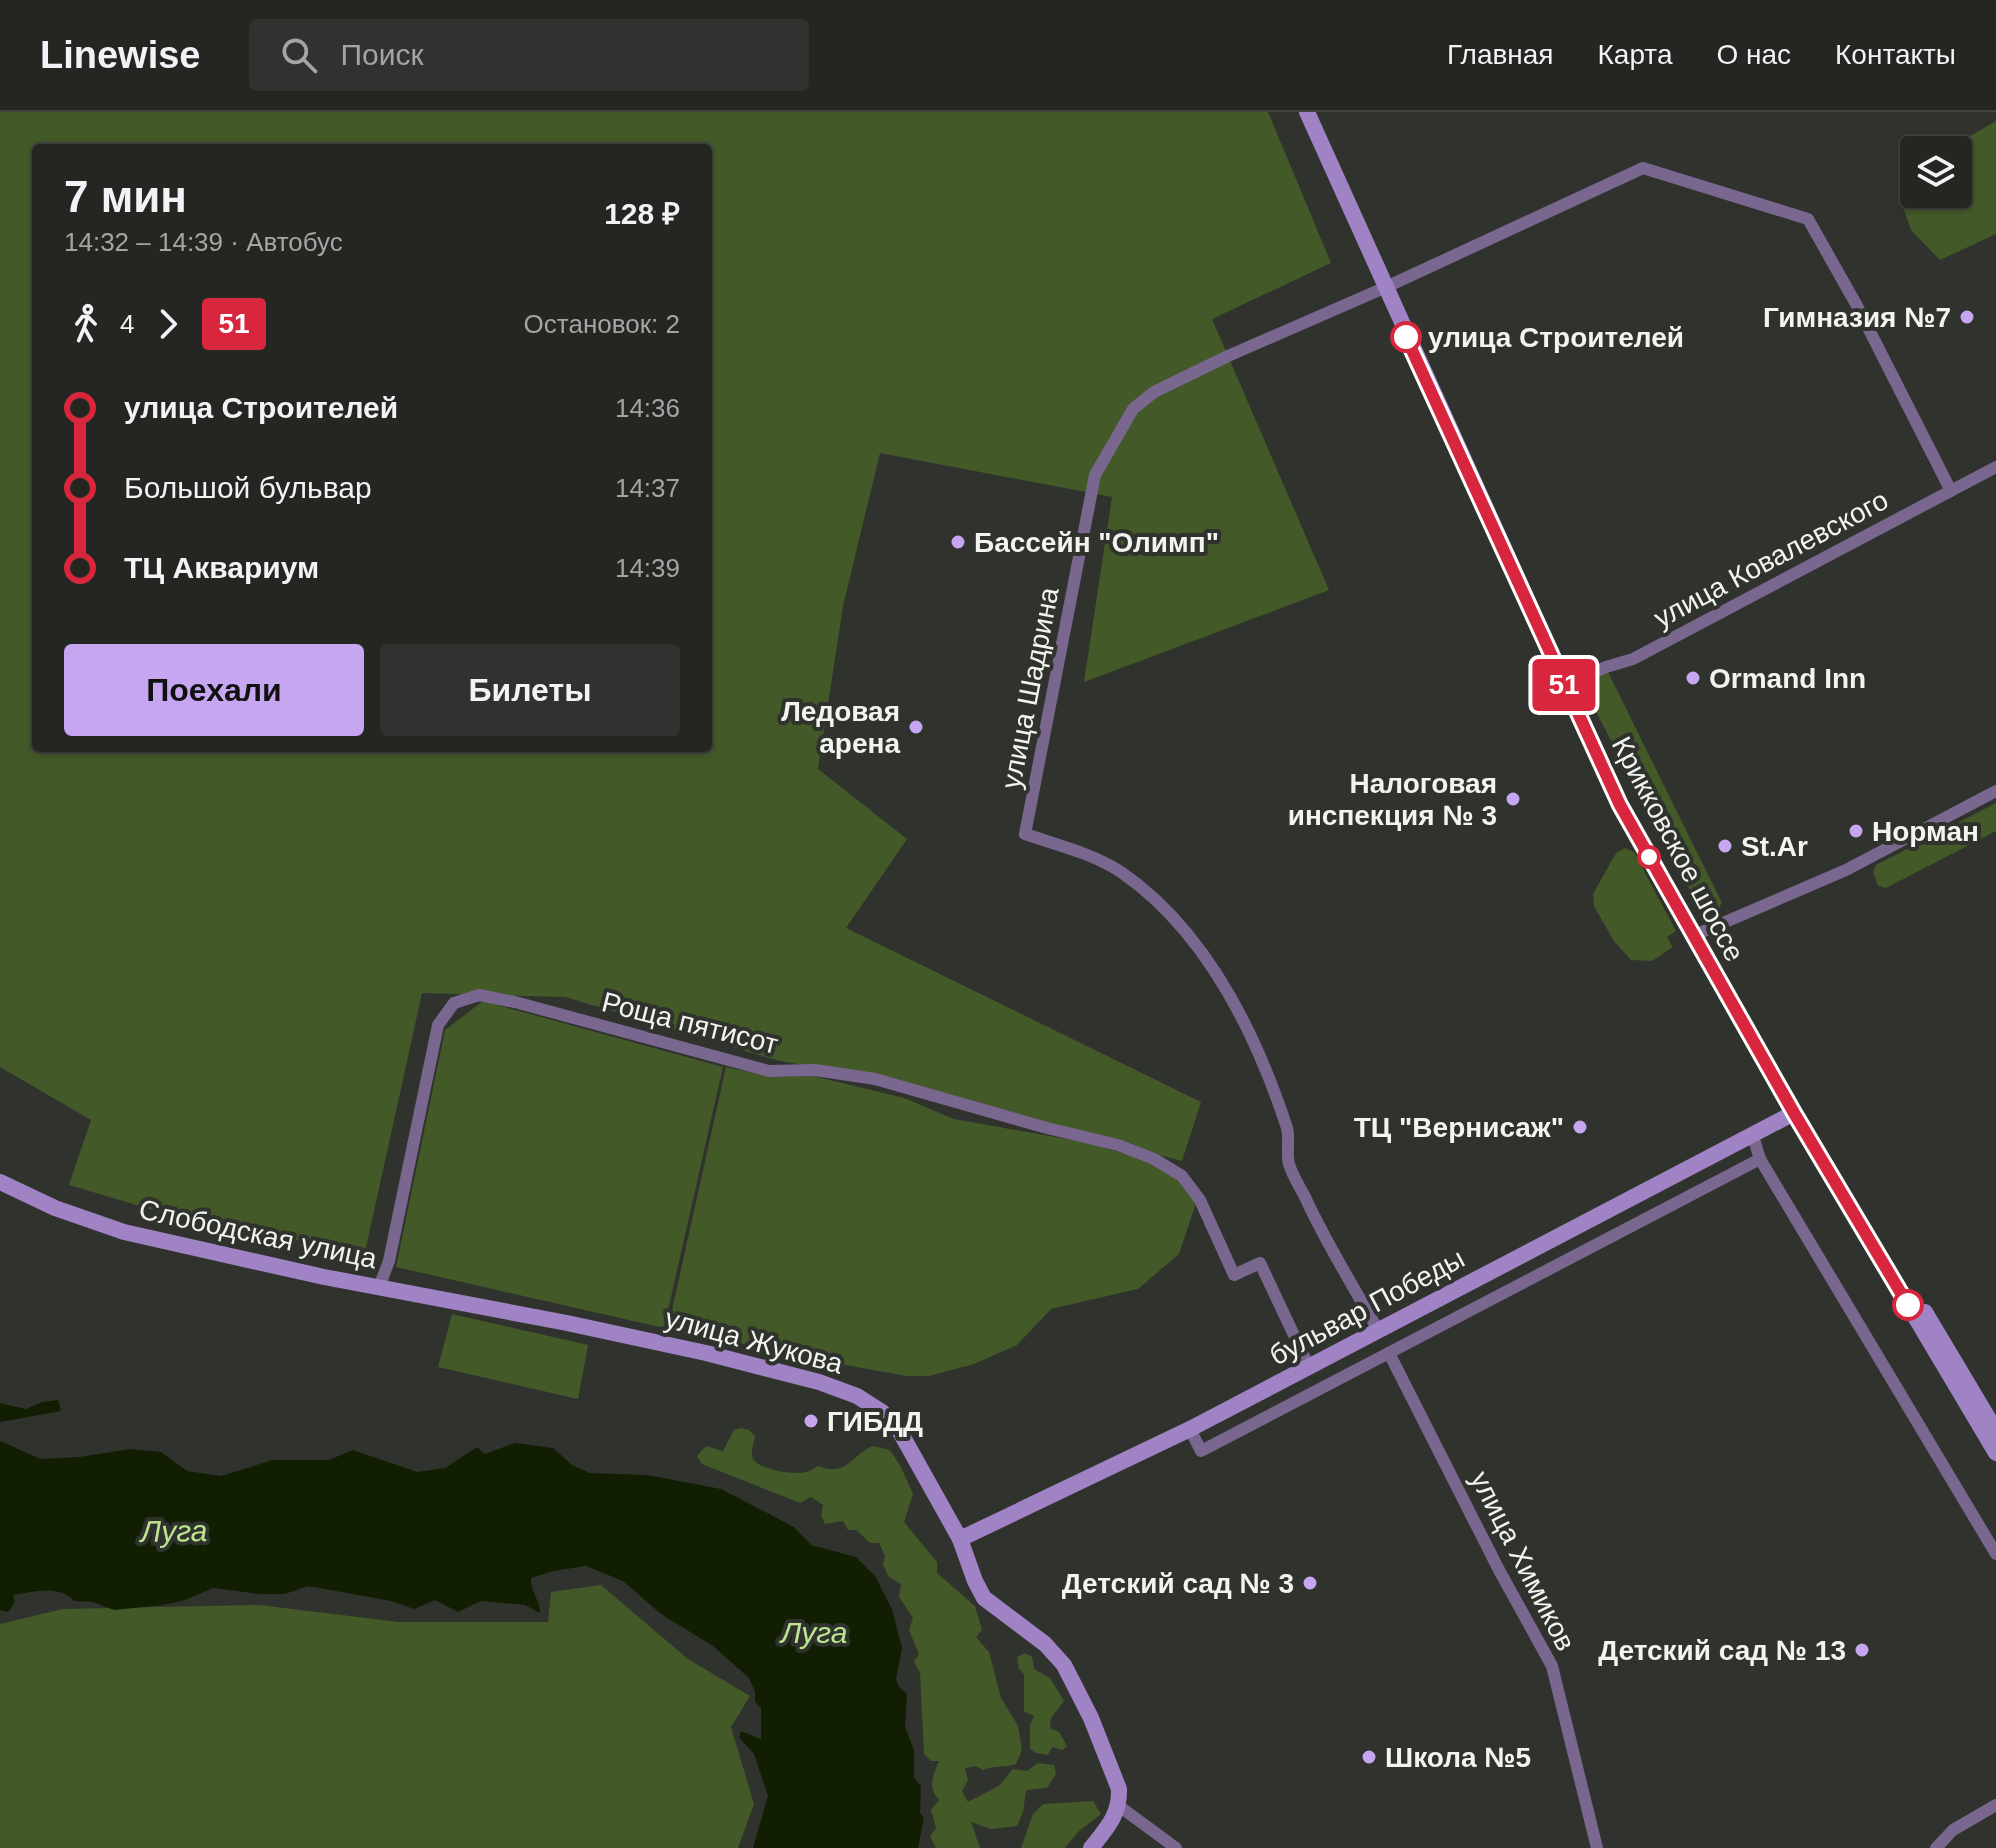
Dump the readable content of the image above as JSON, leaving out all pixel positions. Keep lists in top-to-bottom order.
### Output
{
  "streets": {
    "street": [
      "улица Ковалевского",
      "улица Шадрина",
      "Крикковское шоссе",
      "Роща пятисот",
      "Слободская улица",
      "бульвар Победы",
      "улица Жукова",
      "улица Химиков"
    ]
  },
  "crossings": [
    ["улица Ковалевского", "Крикковское шоссе"],
    ["улица Шадрина", "Крикковское шоссе"],
    ["улица Шадрина", "бульвар Победы"],
    ["Крикковское шоссе", "бульвар Победы"],
    ["Роща пятисот", "Слободская улица"],
    ["Роща пятисот", "бульвар Победы"],
    ["Слободская улица", "улица Жукова"],
    ["бульвар Победы", "улица Жукова"]
  ],
  "water": ["Луга"],
  "places": [
    "Гимназия №7",
    "улица Строителей",
    "Бассейн \"Олимп\"",
    "Ormand Inn",
    "Ледовая арена",
    "Налоговая инспекция № 3",
    "Норман",
    "St.Ar",
    "ТЦ \"Вернисаж\"",
    "ГИБДД",
    "Детский сад № 3",
    "Детский сад № 13",
    "Школа №5"
  ],
  "lines": ["bus line 51"],
  "page": {
    "header": "Linewise",
    "search": "Поиск",
    "nav": [
      "Главная",
      "Карта",
      "О нас",
      "Контакты"
    ],
    "on_map": "51",
    "heading": ["7 мин", "14:32 – 14:39 · Автобус", "128 ₽"],
    "legs": ["4", "51", "Остановок: 2"],
    "list": [
      {
        "name": "улица Строителей",
        "value": "14:36"
      },
      {
        "name": "Большой бульвар",
        "value": "14:37"
      },
      {
        "name": "ТЦ Аквариум",
        "value": "14:39"
      }
    ],
    "buttons": ["Поехали", "Билеты"]
  }
}
